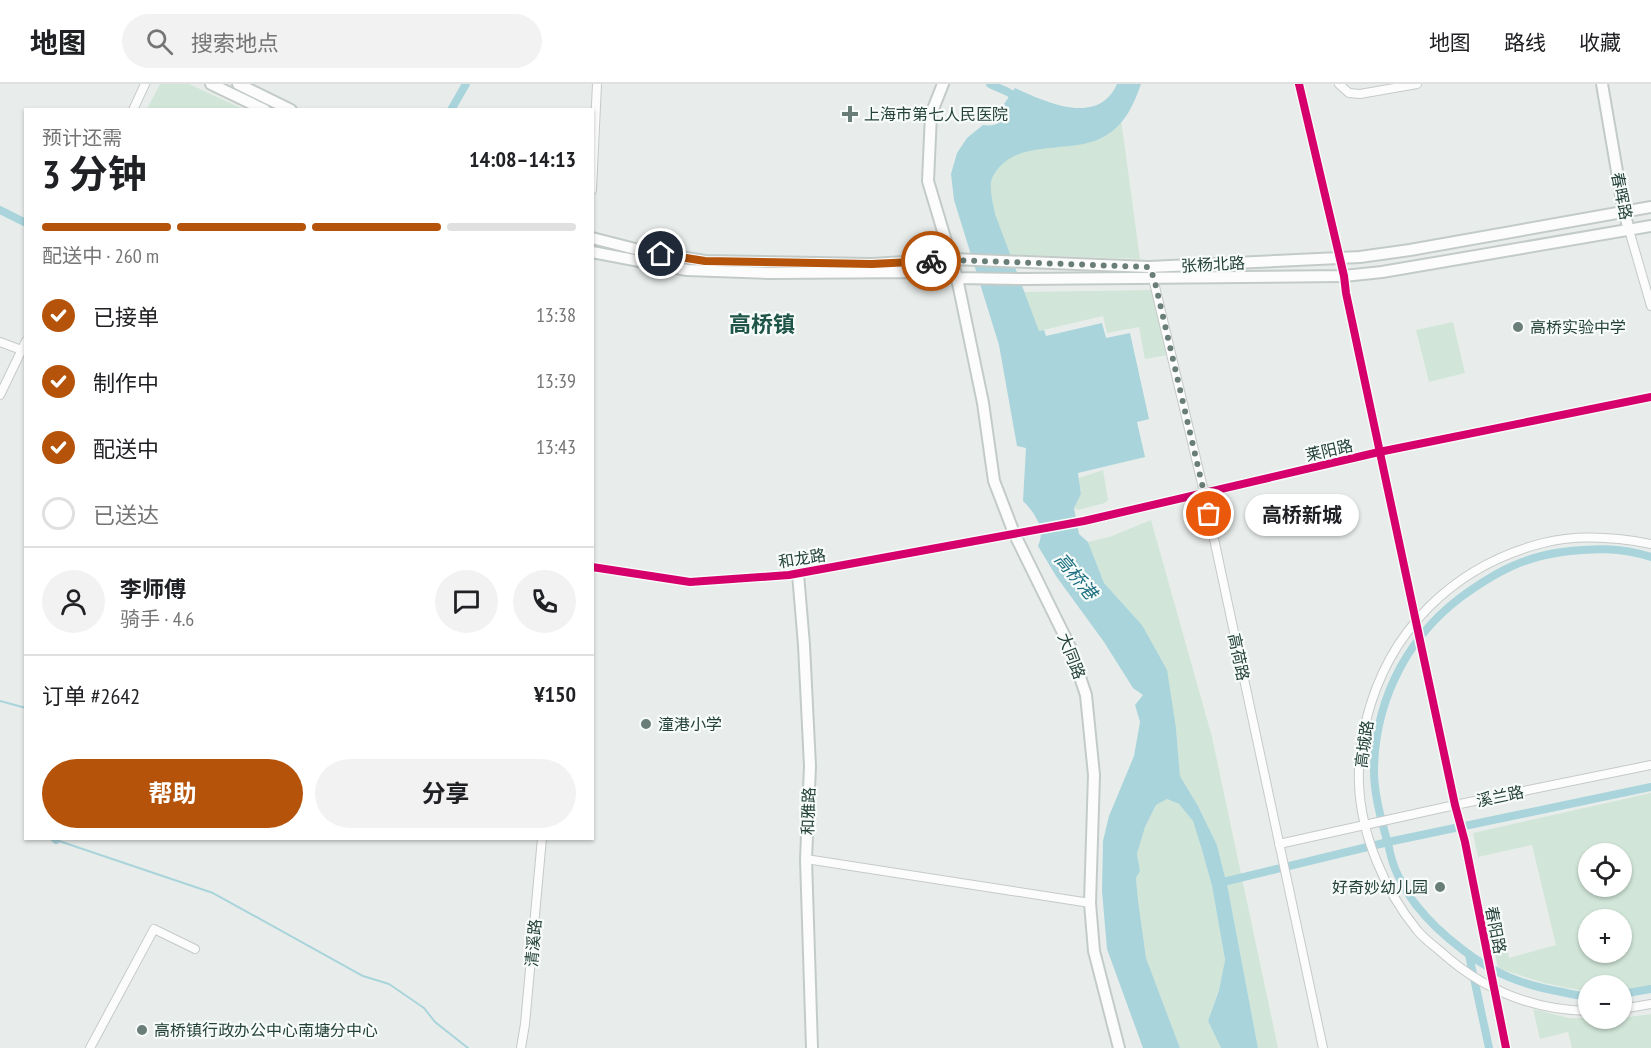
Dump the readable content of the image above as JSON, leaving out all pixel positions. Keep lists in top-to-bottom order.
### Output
{
  "streets": {
    "main road": [
      "春晖路",
      "张杨北路",
      "大同路",
      "和雅路"
    ],
    "street": [
      "莱阳路",
      "和龙路",
      "高荷路",
      "高城路",
      "溪兰路",
      "春阳路",
      "清溪路"
    ]
  },
  "crossings": [
    ["春晖路", "张杨北路"],
    ["张杨北路", "大同路"],
    ["张杨北路", "高荷路"],
    ["张杨北路", "春阳路"],
    ["莱阳路", "和龙路"],
    ["莱阳路", "大同路"],
    ["莱阳路", "高荷路"],
    ["莱阳路", "春阳路"],
    ["和龙路", "大同路"],
    ["和龙路", "和雅路"],
    ["高荷路", "溪兰路"],
    ["高城路", "溪兰路"],
    ["高城路", "春阳路"],
    ["溪兰路", "春阳路"]
  ],
  "districts": ["高桥镇"],
  "water": ["高桥港"],
  "places": {
    "health": ["上海市第七人民医院"],
    "other": [
      "高桥实验中学",
      "高桥新城",
      "潼港小学",
      "好奇妙幼儿园",
      "高桥镇行政办公中心南塘分中心"
    ]
  },
  "page": {
    "header": "地图",
    "search": "搜索地点",
    "nav": ["地图", "路线", "收藏"],
    "heading": ["3 分钟", "预计还需", "14:08–14:13"],
    "panel": [
      "李师傅",
      "骑手 · 4.6",
      "订单 #2642",
      "¥150"
    ],
    "bar": "配送中 · 260 m",
    "list": [
      ["已接单", "13:38"],
      ["制作中", "13:39"],
      ["配送中", "13:43"],
      "已送达"
    ],
    "bubble": "高桥新城",
    "buttons": ["帮助", "分享"],
    "map_buttons": ["+", "−"]
  }
}
